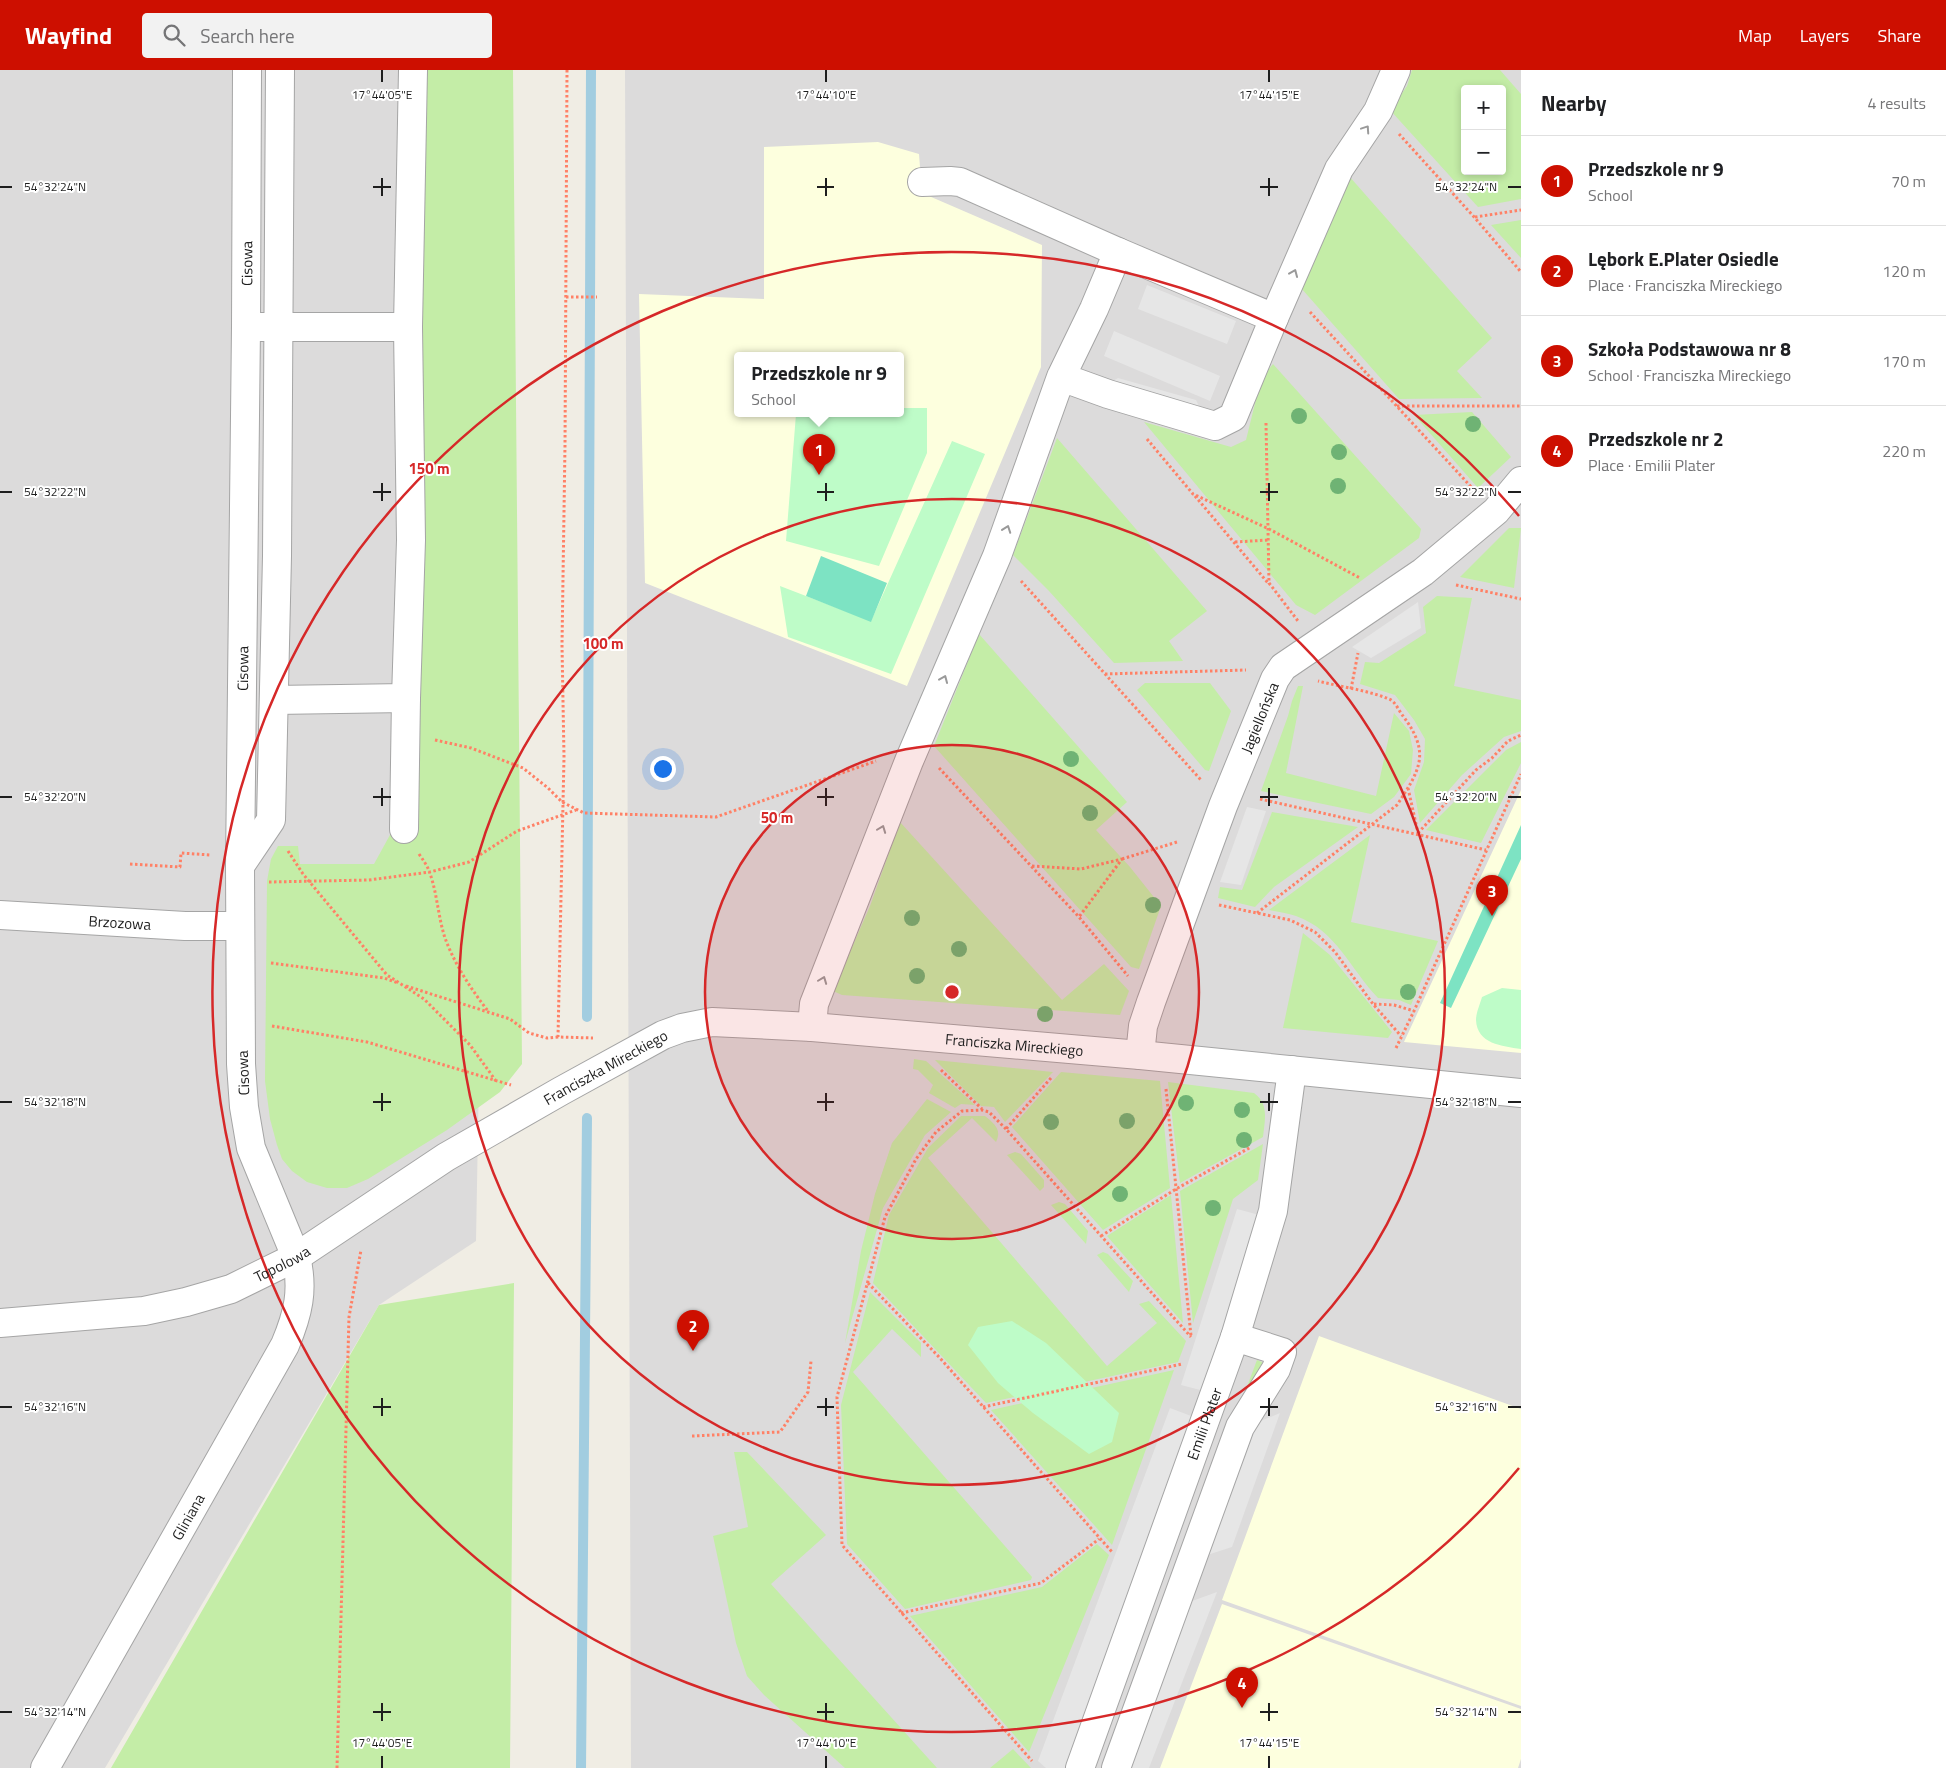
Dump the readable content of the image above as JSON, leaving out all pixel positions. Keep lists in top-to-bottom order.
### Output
{
  "streets": {
    "street": [
      "Cisowa",
      "Jagiellońska",
      "Brzozowa",
      "Franciszka Mireckiego",
      "Topolowa",
      "Emilii Plater",
      "Gliniana"
    ]
  },
  "crossings": [
    ["Cisowa", "Brzozowa"],
    ["Cisowa", "Topolowa"],
    ["Cisowa", "Gliniana"],
    ["Jagiellońska", "Franciszka Mireckiego"],
    ["Franciszka Mireckiego", "Topolowa"],
    ["Franciszka Mireckiego", "Emilii Plater"],
    ["Topolowa", "Gliniana"]
  ],
  "page": {
    "header": "Wayfind",
    "search": "Search here",
    "nav": ["Map", "Layers", "Share"],
    "heading": ["Nearby", "4 results"],
    "map_buttons": ["+", "−"],
    "list": [
      {
        "mark": "1",
        "name": "Przedszkole nr 9",
        "note": "School",
        "value": "70 m"
      },
      {
        "mark": "2",
        "name": "Lębork E.Plater Osiedle",
        "note": "Place · Franciszka Mireckiego",
        "value": "120 m"
      },
      {
        "mark": "3",
        "name": "Szkoła Podstawowa nr 8",
        "note": "School · Franciszka Mireckiego",
        "value": "170 m"
      },
      {
        "mark": "4",
        "name": "Przedszkole nr 2",
        "note": "Place · Emilii Plater",
        "value": "220 m"
      }
    ],
    "popup": ["Przedszkole nr 9", "School"],
    "pins": [
      "1",
      "3",
      "2",
      "4"
    ]
  },
  "coordinates": [
    "17°44'05\"E",
    "17°44'10\"E",
    "17°44'15\"E",
    "54°32'24\"N",
    "54°32'22\"N",
    "54°32'20\"N",
    "54°32'18\"N",
    "54°32'16\"N",
    "54°32'14\"N"
  ],
  "rings": ["150 m", "100 m", "50 m"]
}
